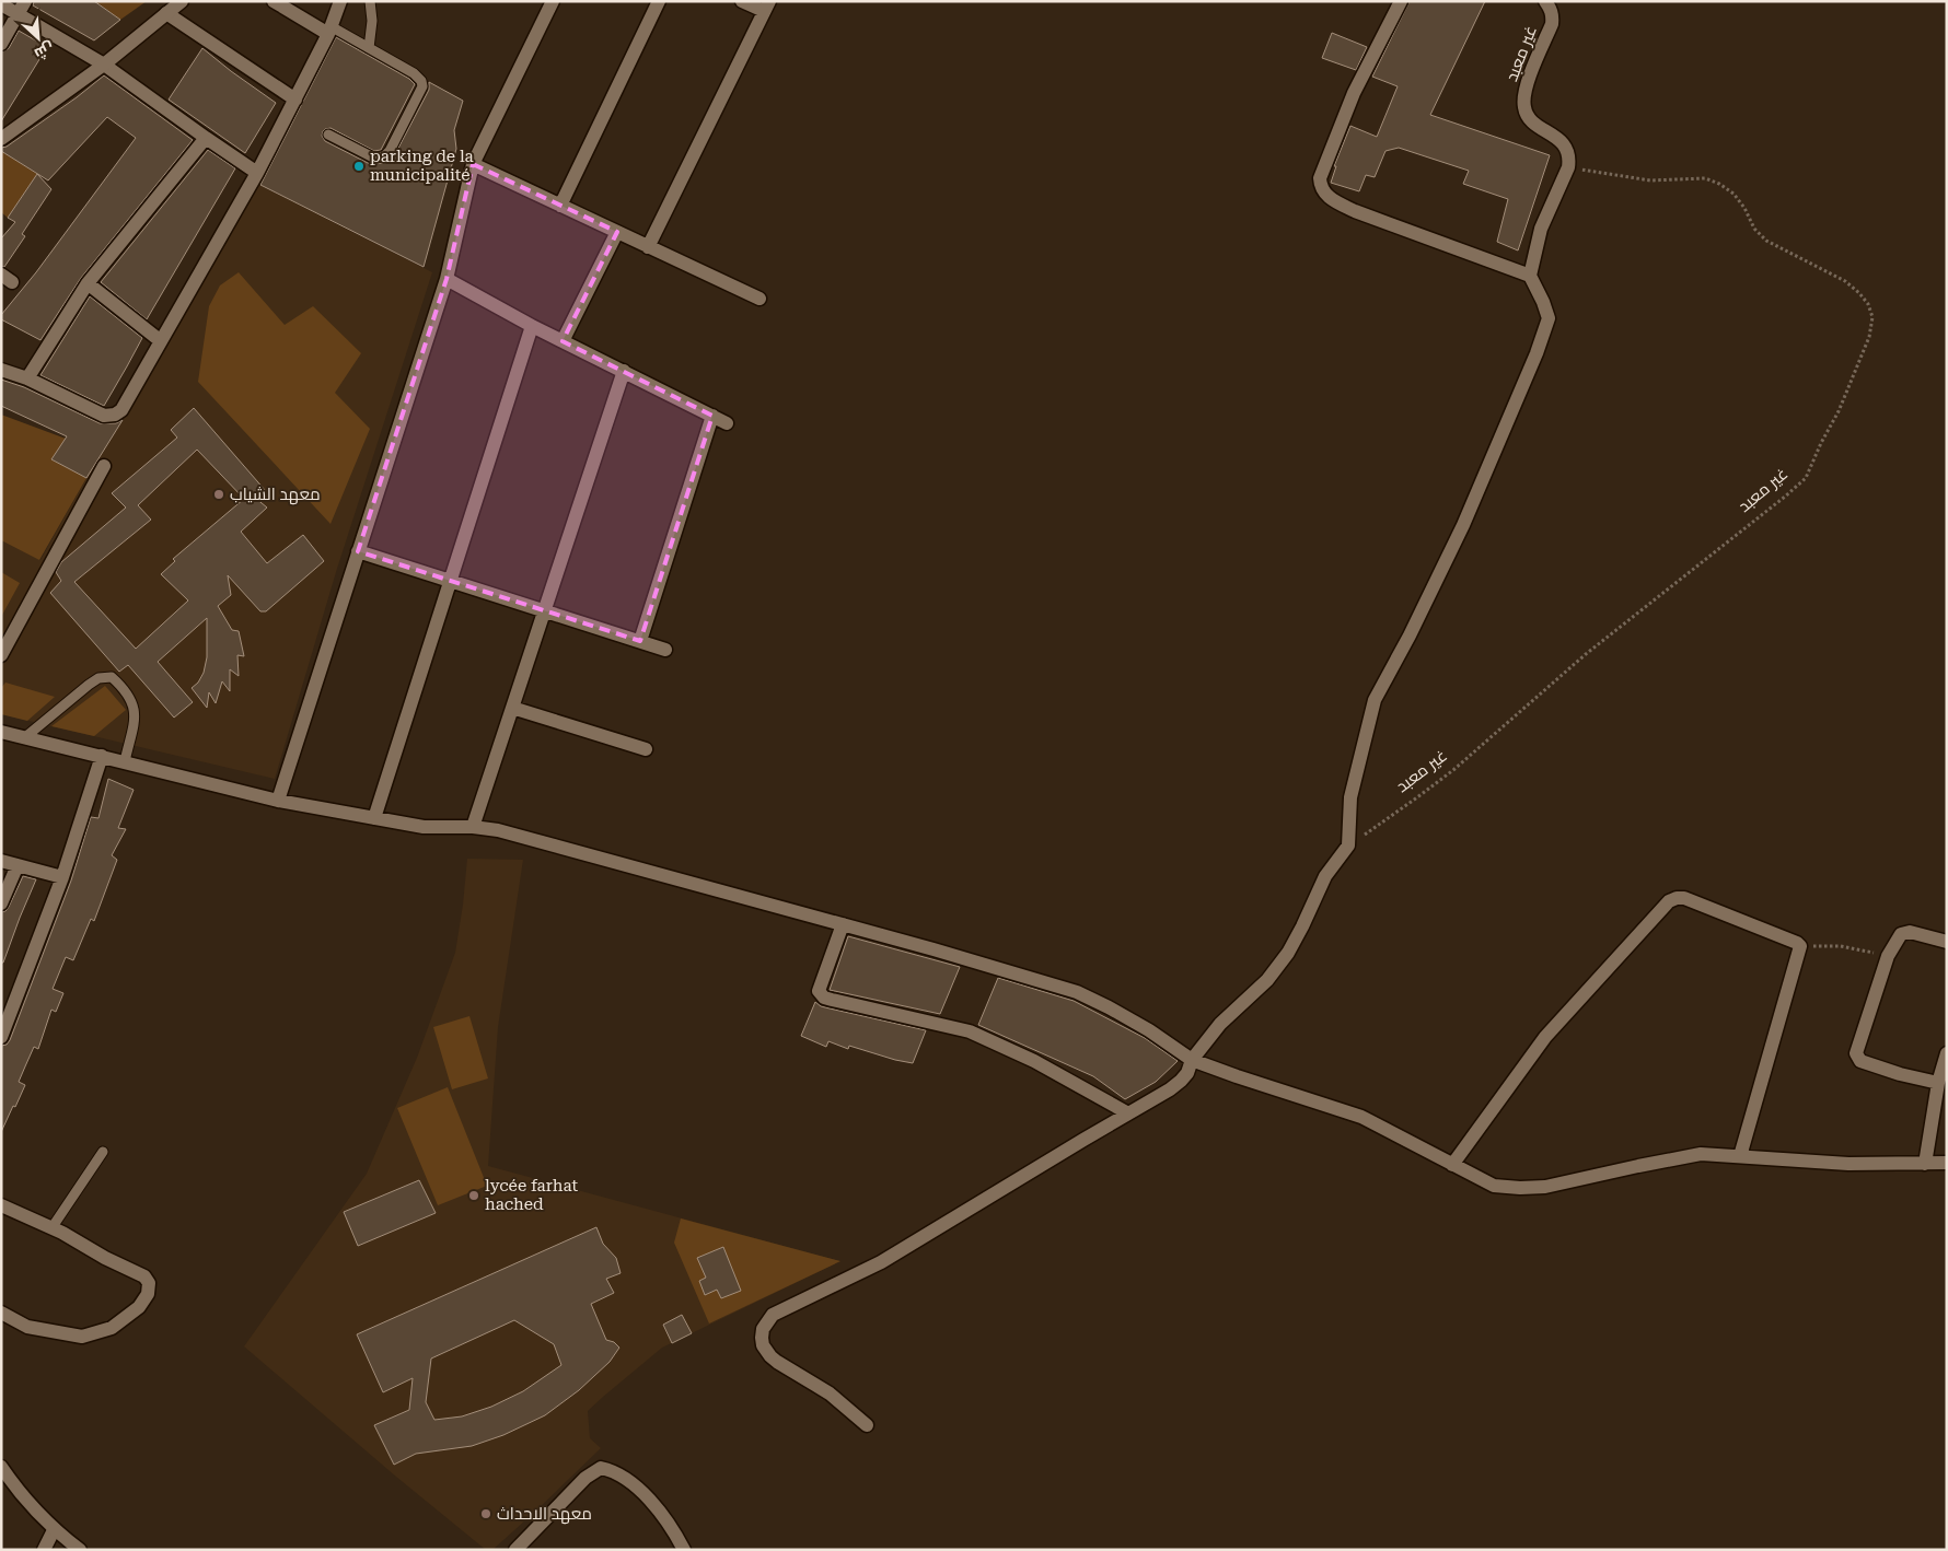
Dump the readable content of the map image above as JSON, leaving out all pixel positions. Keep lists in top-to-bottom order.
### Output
{
  "streets": {
    "street": ["غير معبد"]
  },
  "places": [
    "parking de la municipalité",
    "معهد الشياب",
    "lycée farhat hached",
    "معهد الاحداث"
  ],
  "north": "bottom right"
}
